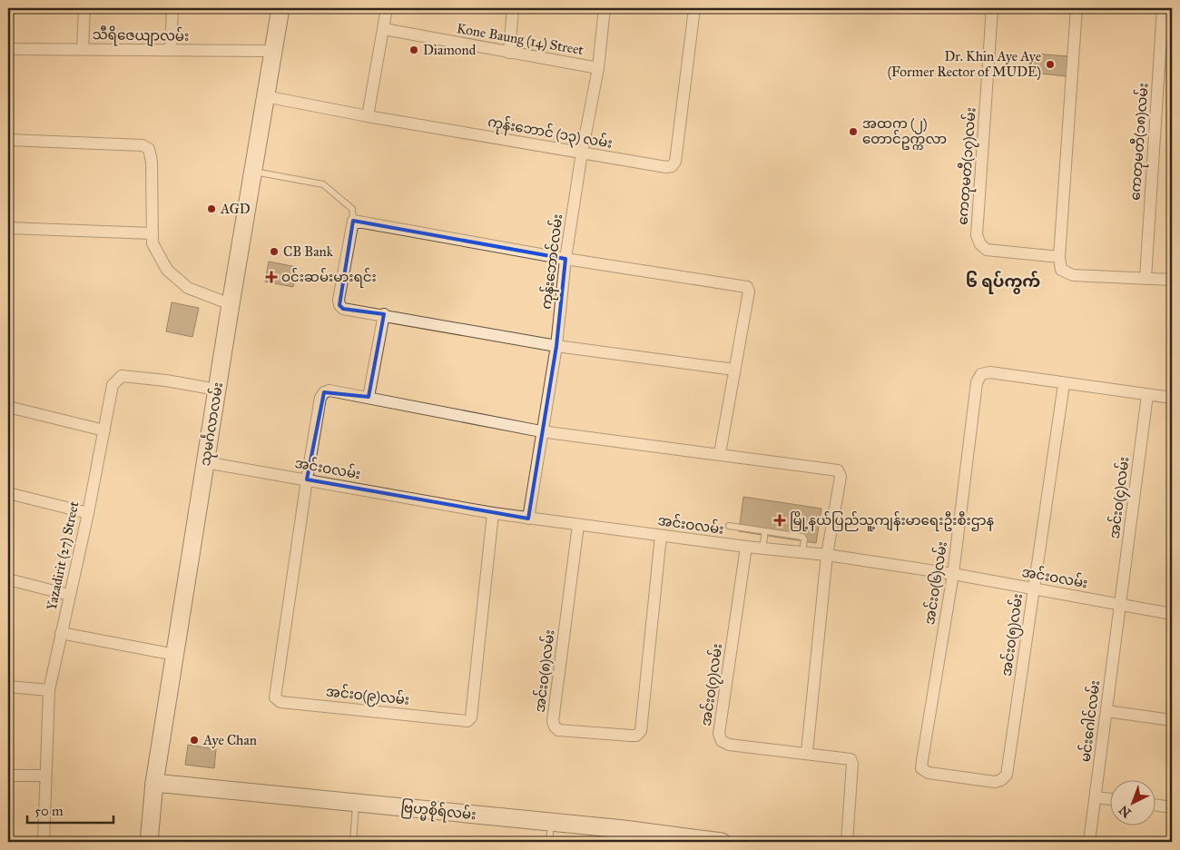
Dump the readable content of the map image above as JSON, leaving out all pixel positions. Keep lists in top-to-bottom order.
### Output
{
  "streets": {
    "main road": ["သုမင်္ဂလာလမ်း", "ဗြဟ္မစိုရ်လမ်း"],
    "street": [
      "သီရိဇေယျာလမ်း",
      "Kone Baung (14) Street",
      "ကုန်းဘောင် (၁၃) လမ်း",
      "ကေတုမတီ(၁၈)လမ်း",
      "ကေတုမတီ(၁၇)လမ်း",
      "ကုန်းဘောင်လမ်း",
      "အင်းဝလမ်း",
      "အင်းဝ(၄)လမ်း",
      "Yazadirit (27) Street",
      "အင်းဝ(၆)လမ်း",
      "အင်းဝ(၅)လမ်း",
      "အင်းဝ(၈)လမ်း",
      "အင်းဝ(၇)လမ်း",
      "အင်းဝ(၉)လမ်း",
      "မင်းဂေါင်လမ်း"
    ]
  },
  "crossings": [
    ["သီရိဇေယျာလမ်း", "သုမင်္ဂလာလမ်း"],
    ["Kone Baung (14) Street", "ကုန်းဘောင်လမ်း"],
    ["ကုန်းဘောင် (၁၃) လမ်း", "ကုန်းဘောင်လမ်း"],
    ["ကုန်းဘောင် (၁၃) လမ်း", "သုမင်္ဂလာလမ်း"],
    ["ကုန်းဘောင်လမ်း", "အင်းဝလမ်း"],
    ["သုမင်္ဂလာလမ်း", "အင်းဝလမ်း"],
    ["သုမင်္ဂလာလမ်း", "Yazadirit (27) Street"],
    ["သုမင်္ဂလာလမ်း", "ဗြဟ္မစိုရ်လမ်း"],
    ["အင်းဝလမ်း", "အင်းဝ(၄)လမ်း"],
    ["အင်းဝလမ်း", "အင်းဝ(၆)လမ်း"],
    ["အင်းဝလမ်း", "အင်းဝ(၅)လမ်း"],
    ["အင်းဝလမ်း", "အင်းဝ(၈)လမ်း"],
    ["အင်းဝလမ်း", "အင်းဝ(၇)လမ်း"],
    ["အင်းဝလမ်း", "အင်းဝ(၉)လမ်း"],
    ["အင်းဝလမ်း", "မင်းဂေါင်လမ်း"],
    ["အင်းဝ(၄)လမ်း", "မင်းဂေါင်လမ်း"],
    ["အင်းဝ(၆)လမ်း", "အင်းဝ(၅)လမ်း"]
  ],
  "districts": ["၆ ရပ်ကွက်"],
  "places": {
    "other": [
      "Diamond",
      "Dr. Khin Aye Aye (Former Rector of MUDE)",
      "အထက (၂) တောင်ဥက္ကလာ",
      "AGD",
      "CB Bank",
      "Aye Chan"
    ],
    "health": ["ဝင်းဆမ်းမားရင်း", "မြို့နယ်ပြည်သူ့ကျန်းမာရေးဦးစီးဌာန"]
  },
  "scale_bar": "50 m",
  "north": "bottom left"
}
